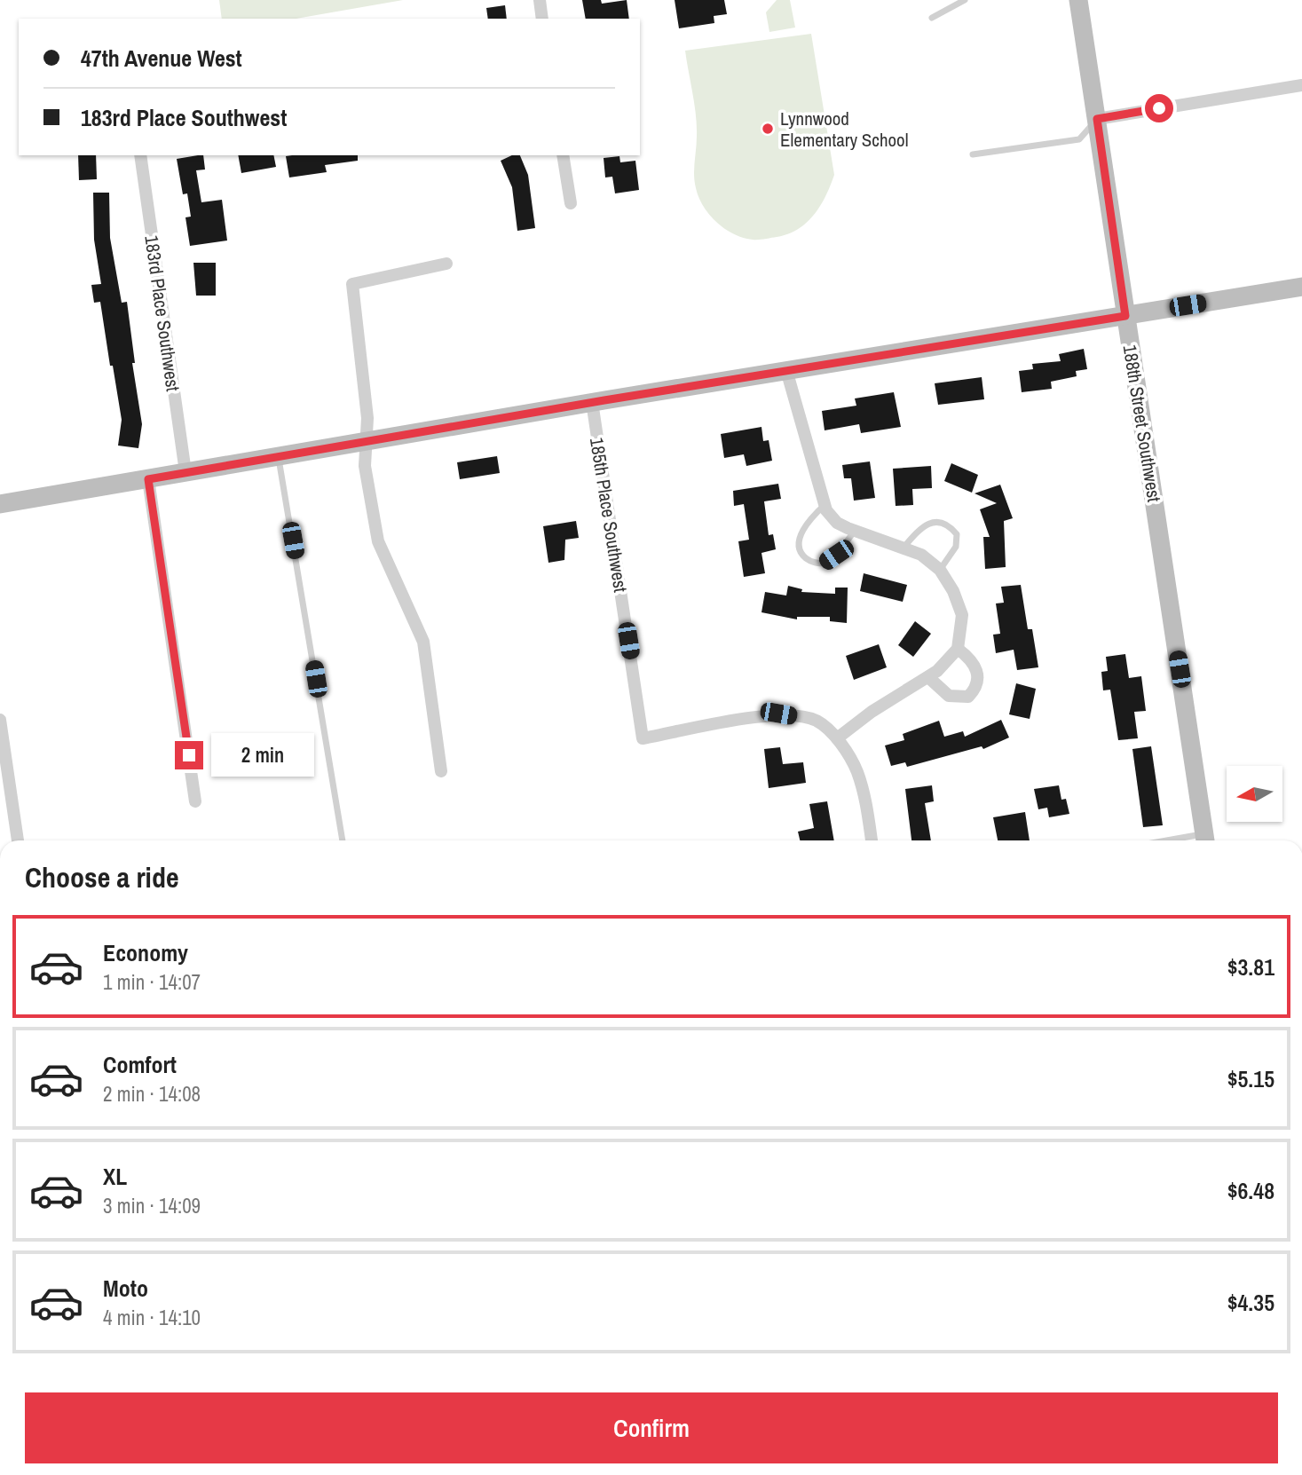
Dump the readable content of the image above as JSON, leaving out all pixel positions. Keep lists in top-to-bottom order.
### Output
{
  "streets": {
    "street": ["183rd Place Southwest", "188th Street Southwest", "185th Place Southwest"]
  },
  "places": ["Lynnwood Elementary School"],
  "north": "left",
  "page": {
    "banner": ["47th Avenue West", "183rd Place Southwest"],
    "bubble": "2 min",
    "heading": "Choose a ride",
    "list": [
      {
        "name": "Economy",
        "note": "1 min · 14:07",
        "value": "$3.81"
      },
      {
        "name": "Comfort",
        "note": "2 min · 14:08",
        "value": "$5.15"
      },
      {
        "name": "XL",
        "note": "3 min · 14:09",
        "value": "$6.48"
      },
      {
        "name": "Moto",
        "note": "4 min · 14:10",
        "value": "$4.35"
      }
    ],
    "buttons": "Confirm"
  }
}
